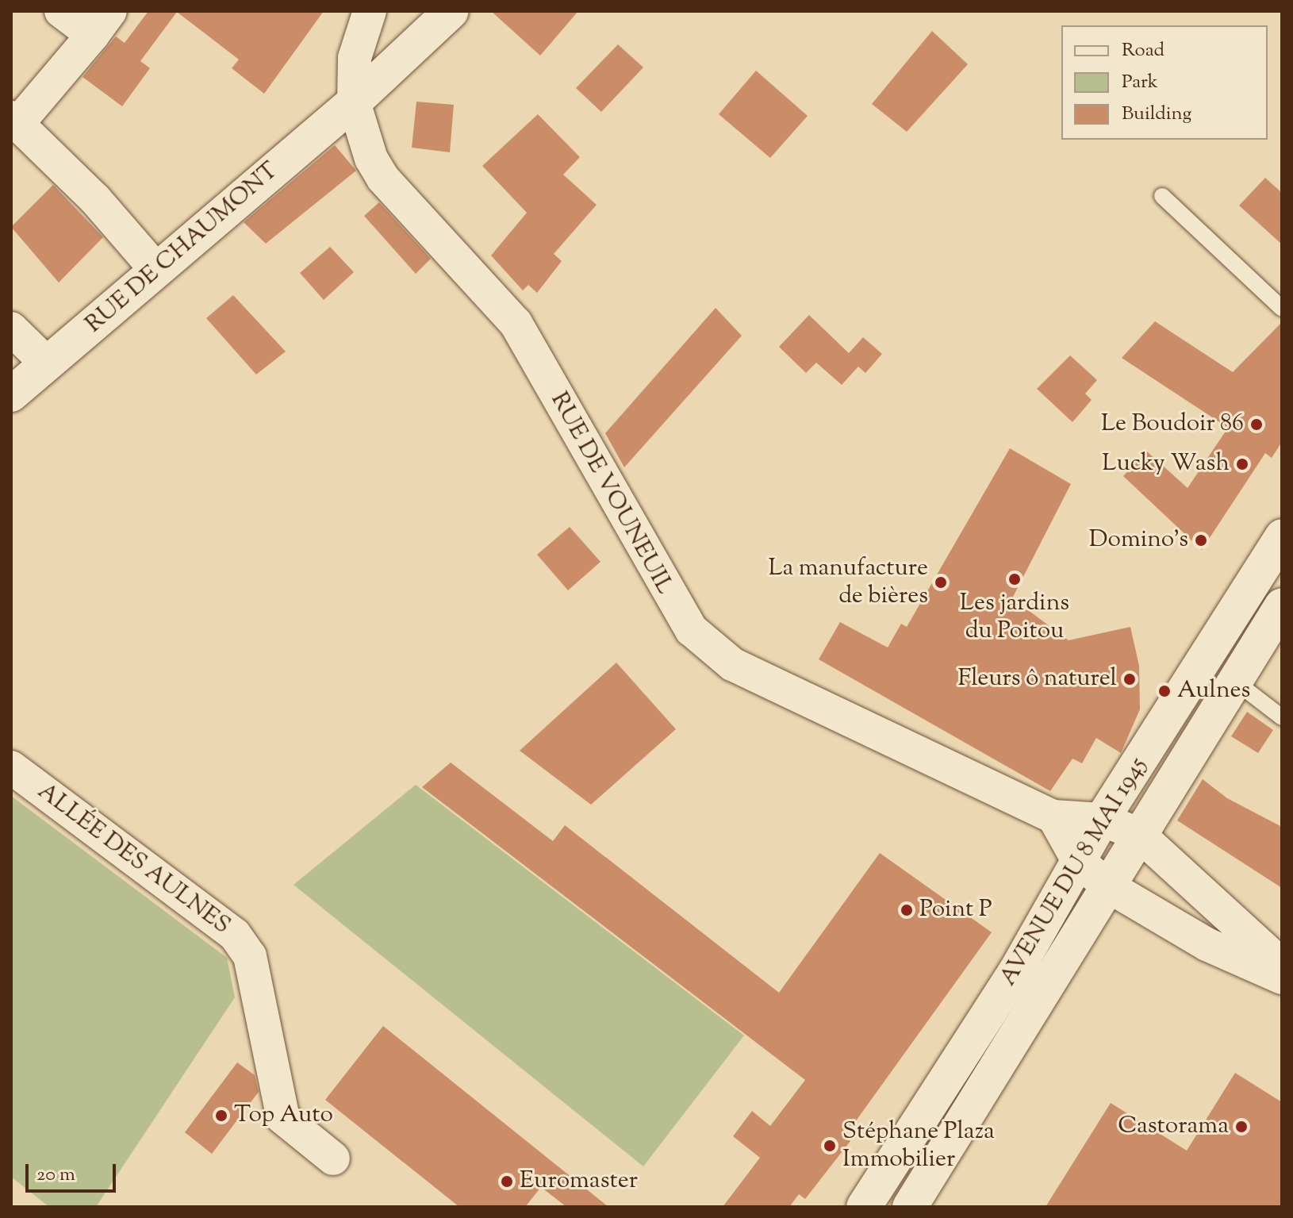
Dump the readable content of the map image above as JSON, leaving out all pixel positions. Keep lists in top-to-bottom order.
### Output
{
  "streets": {
    "main road": ["RUE DE CHAUMONT", "AVENUE DU 8 MAI 1945"],
    "street": ["RUE DE VOUNEUIL", "ALLÉE DES AULNES"]
  },
  "crossings": [
    ["RUE DE CHAUMONT", "RUE DE VOUNEUIL"],
    ["RUE DE VOUNEUIL", "AVENUE DU 8 MAI 1945"]
  ],
  "places": [
    "Le Boudoir 86",
    "Lucky Wash",
    "Domino's",
    "Les jardins du Poitou",
    "La manufacture de bières",
    "Fleurs ô naturel",
    "Aulnes",
    "Point P",
    "Top Auto",
    "Castorama",
    "Stéphane Plaza Immobilier",
    "Euromaster"
  ],
  "legend": ["Road", "Park", "Building"],
  "scale_bar": "20 m"
}
